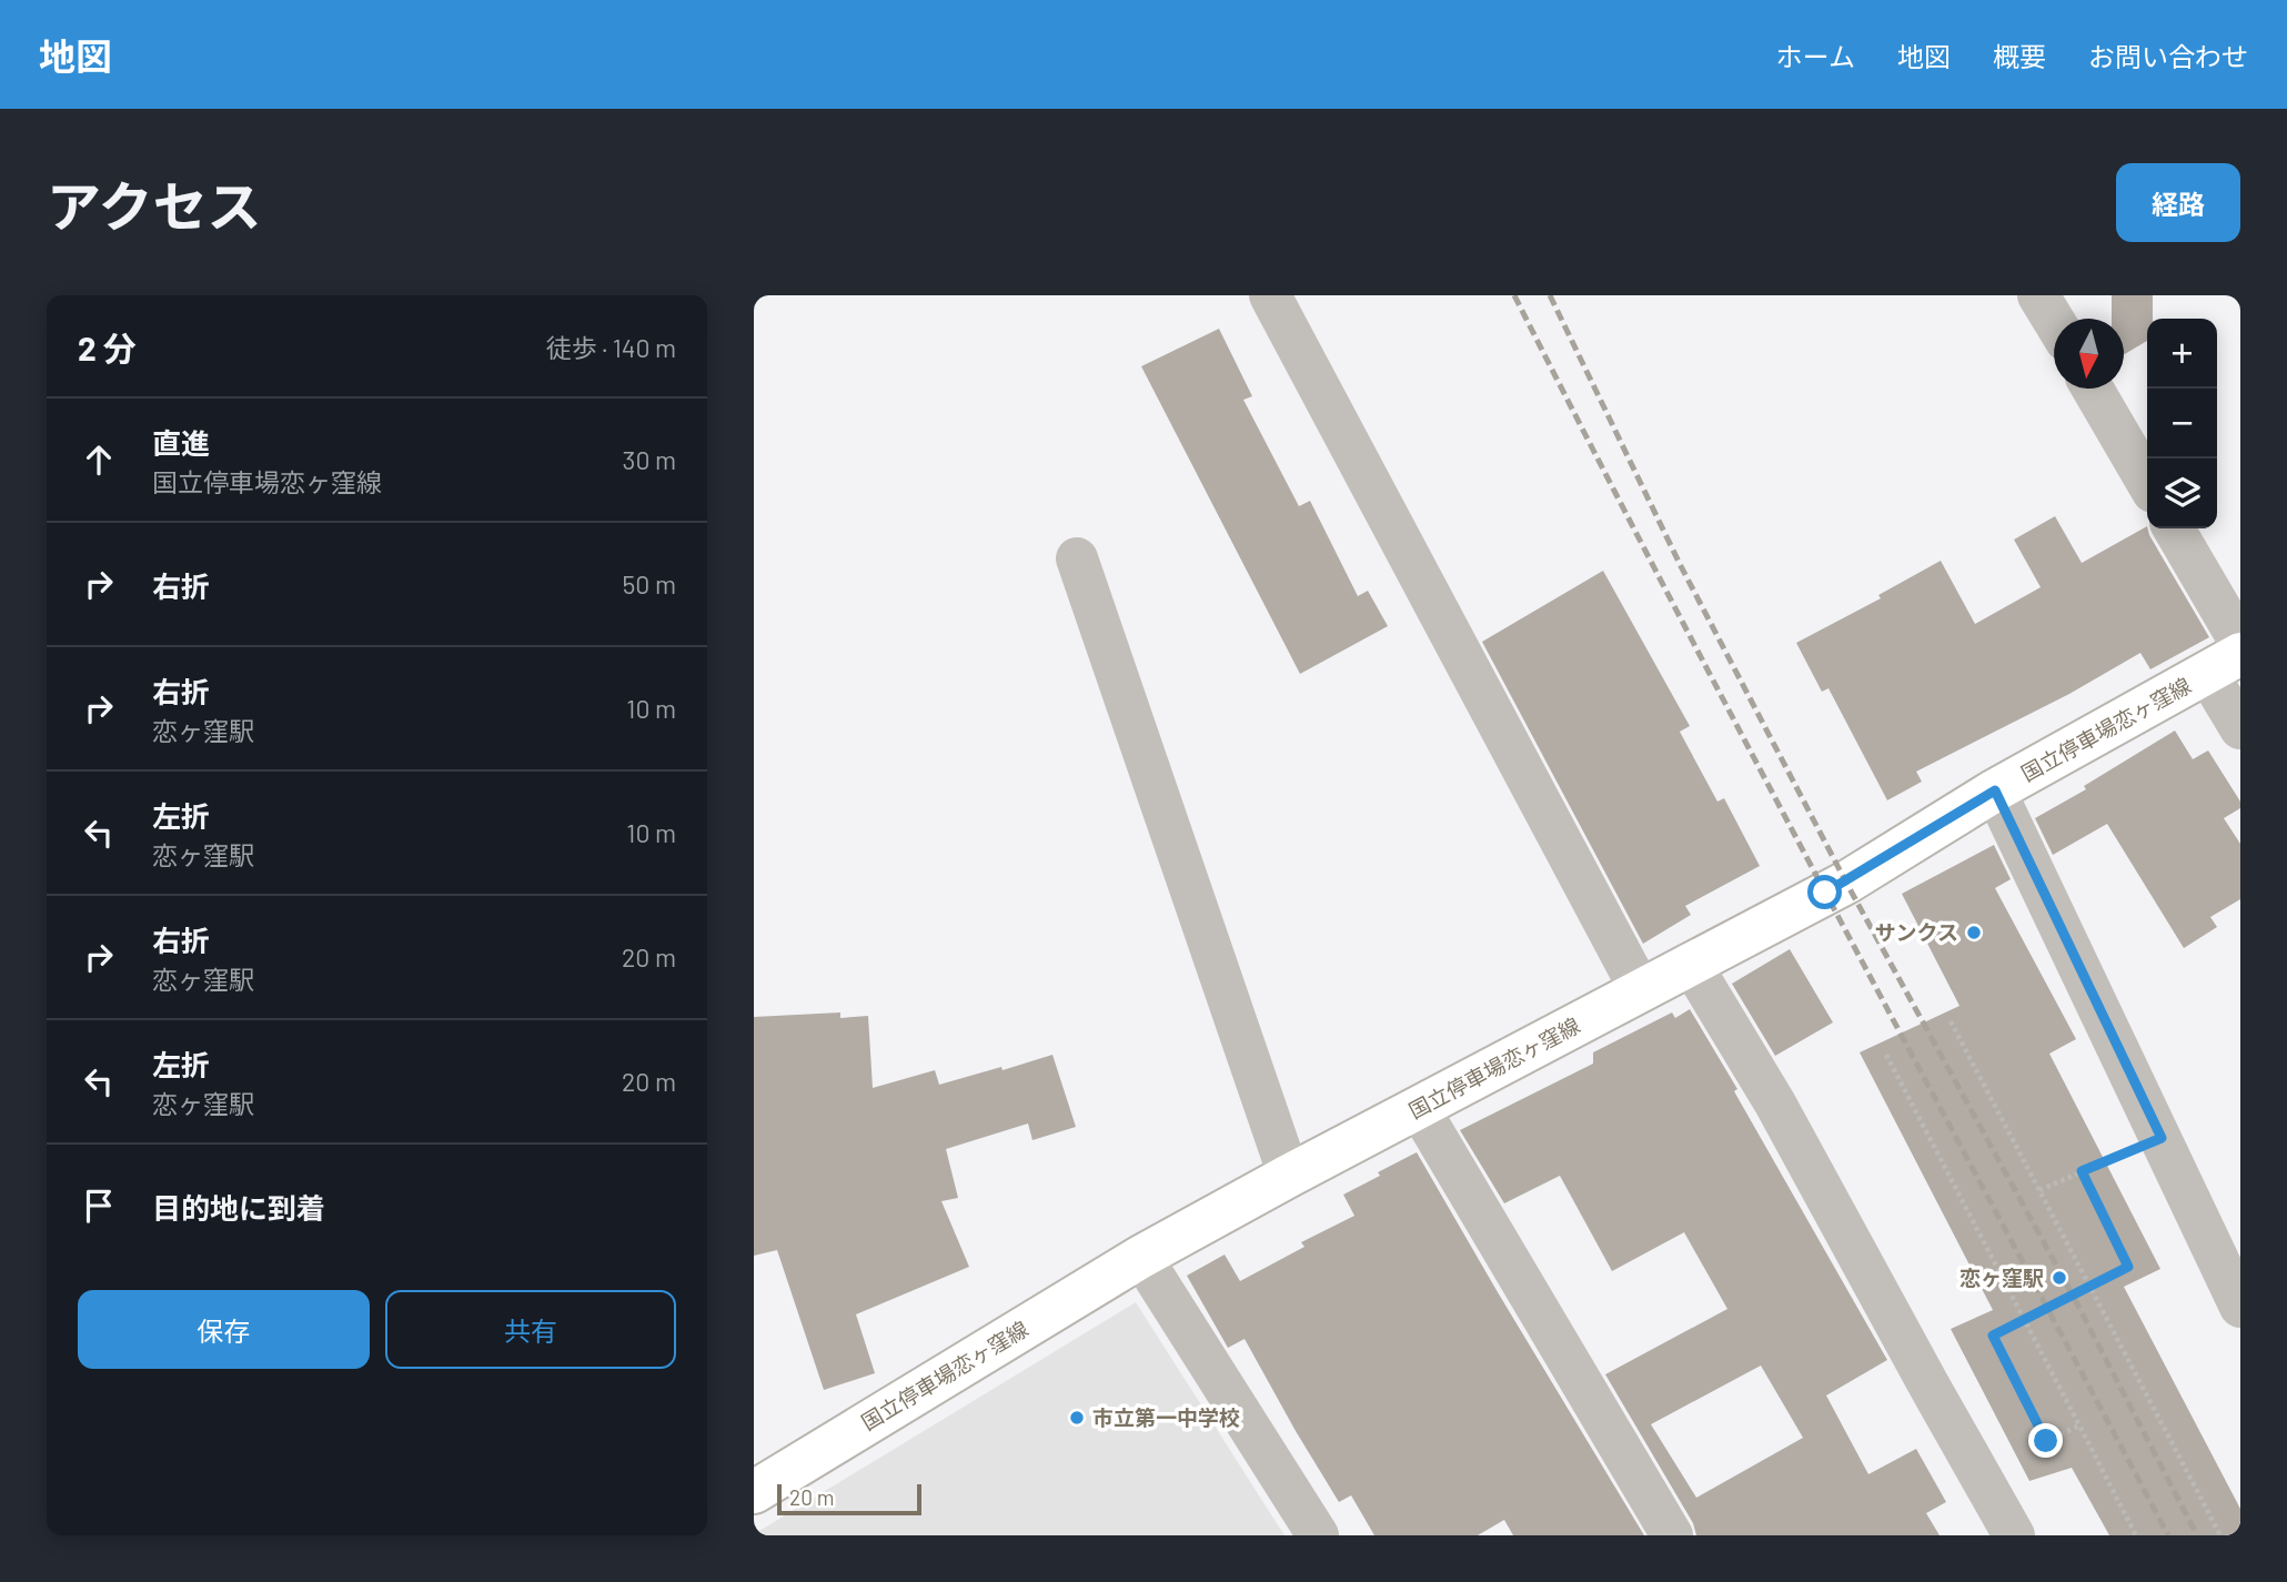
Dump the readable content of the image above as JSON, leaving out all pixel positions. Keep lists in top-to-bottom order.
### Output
{
  "streets": {
    "main road": ["国立停車場恋ヶ窪線"]
  },
  "places": ["サンクス", "恋ヶ窪駅", "市立第一中学校"],
  "scale_bar": "20 m",
  "north": "bottom",
  "page": {
    "header": "地図",
    "nav": [
      "ホーム",
      "地図",
      "概要",
      "お問い合わせ"
    ],
    "title": "アクセス",
    "buttons": [
      "経路",
      ["保存", "共有"]
    ],
    "heading": ["2 分", "徒歩 · 140 m"],
    "map_buttons": ["+", "−"],
    "list": [
      ["直進", "国立停車場恋ヶ窪線", "30 m"],
      ["右折", "50 m"],
      ["右折", "恋ヶ窪駅", "10 m"],
      ["左折", "恋ヶ窪駅", "10 m"],
      ["右折", "恋ヶ窪駅", "20 m"],
      ["左折", "恋ヶ窪駅", "20 m"],
      "目的地に到着"
    ],
    "scale": "20 m"
  }
}
